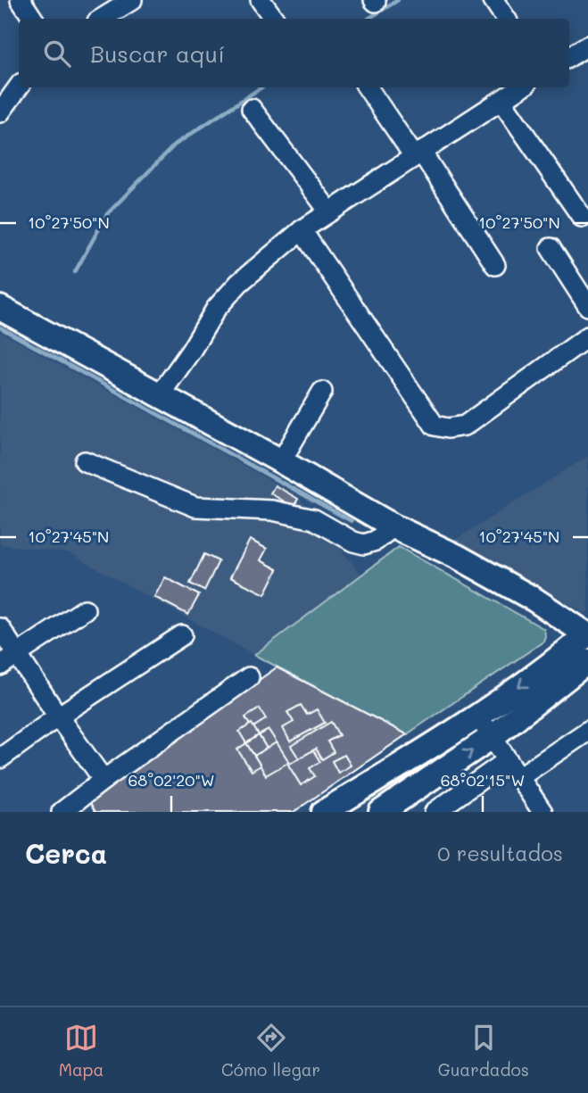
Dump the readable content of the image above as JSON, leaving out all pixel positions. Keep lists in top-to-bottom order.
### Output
{
  "page": {
    "search": "Buscar aquí",
    "heading": ["Cerca", "0 resultados"],
    "nav": ["Mapa", "Cómo llegar", "Guardados"]
  },
  "coordinates": [
    "10°27'50\"N",
    "10°27'45\"N",
    "68°02'20\"W",
    "68°02'15\"W"
  ]
}
